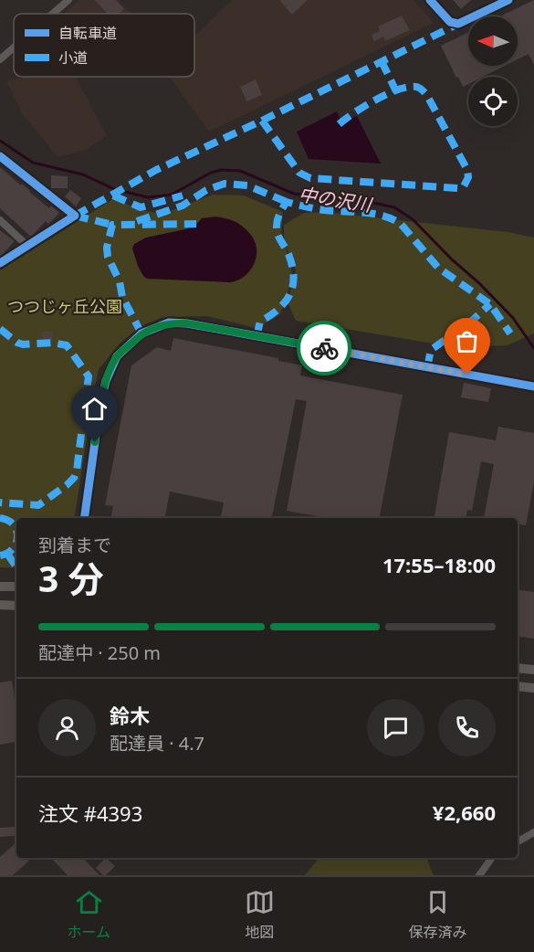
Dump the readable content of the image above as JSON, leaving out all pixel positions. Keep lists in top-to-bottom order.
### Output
{
  "water": ["中の沢川"],
  "parks": ["つつじヶ丘公園"],
  "legend": ["自転車道", "小道"],
  "north": "left",
  "page": {
    "heading": ["3 分", "到着まで", "17:55–18:00"],
    "panel": [
      "鈴木",
      "配達員 · 4.7",
      "注文 #4393",
      "¥2,660"
    ],
    "bar": "配達中 · 250 m",
    "tabs": ["ホーム", "地図", "保存済み"]
  }
}
